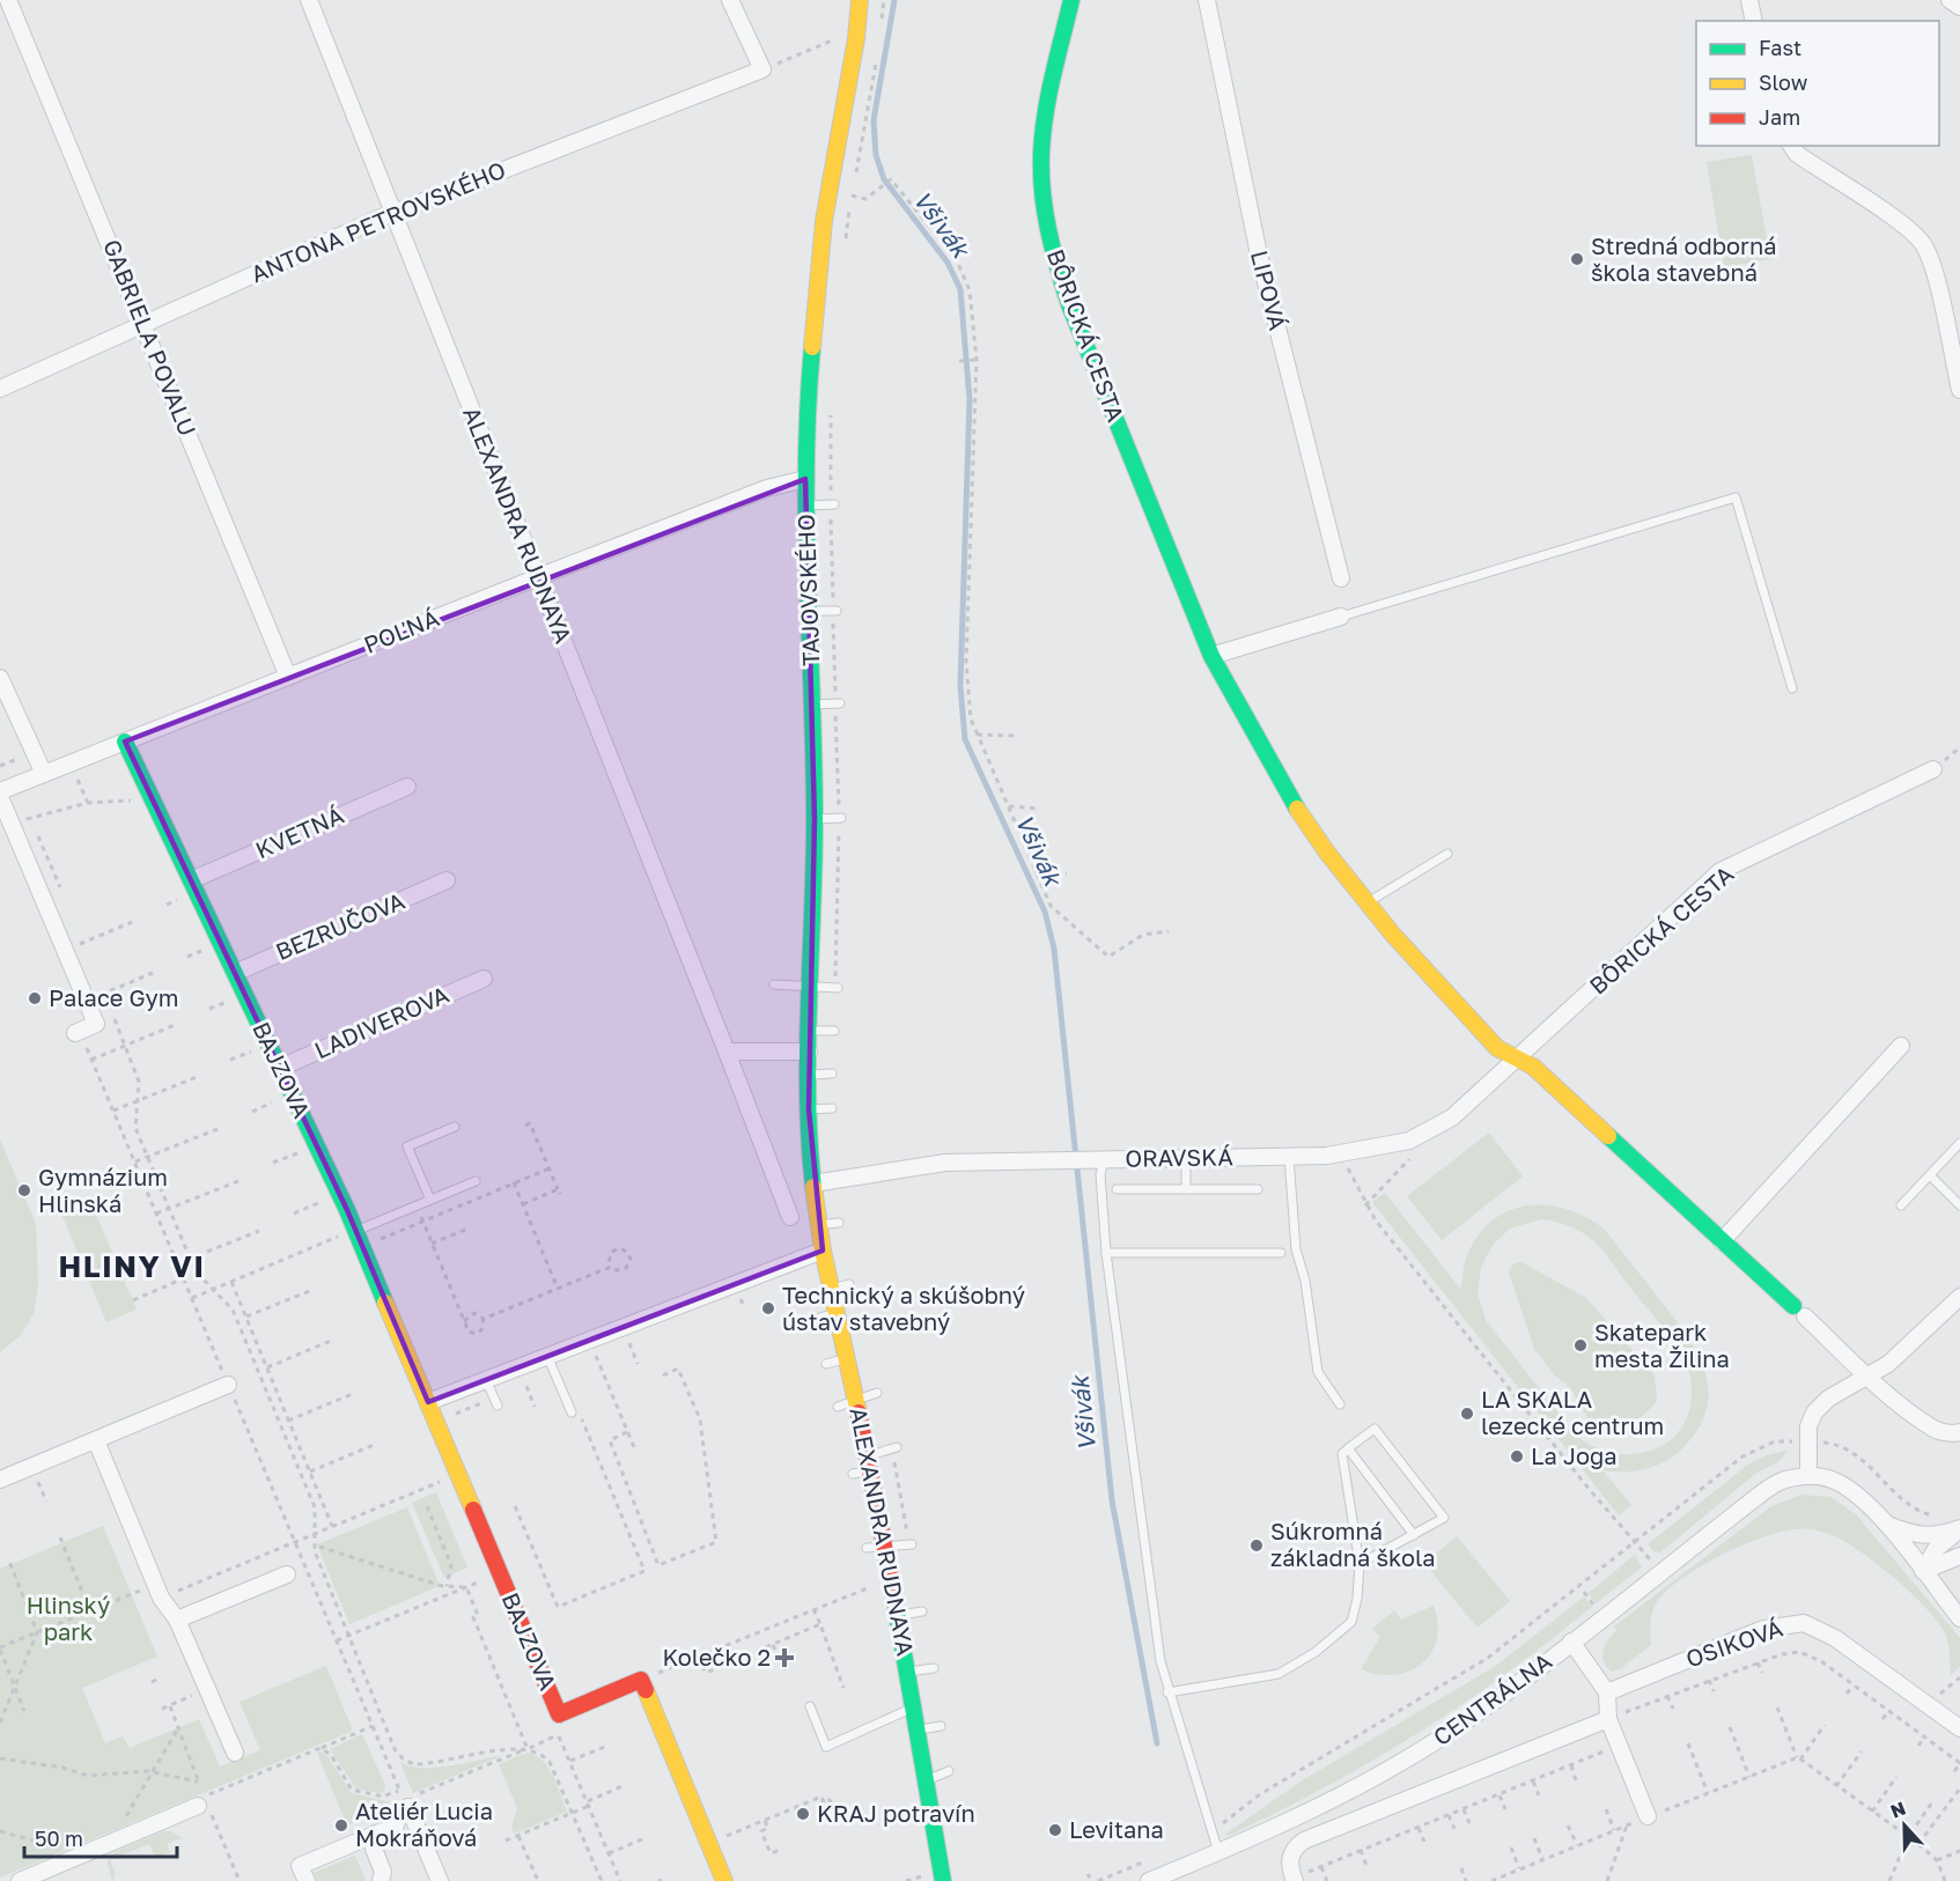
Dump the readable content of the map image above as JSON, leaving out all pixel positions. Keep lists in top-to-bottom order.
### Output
{
  "streets": {
    "street": [
      "ANTONA PETROVSKÉHO",
      "LIPOVÁ",
      "BÔRICKÁ CESTA",
      "GABRIELA POVALU",
      "ALEXANDRA RUDNAYA",
      "TAJOVSKÉHO",
      "POĽNÁ",
      "KVETNÁ",
      "BEZRUČOVA",
      "LADIVEROVA",
      "BAJZOVA",
      "ORAVSKÁ",
      "OSIKOVÁ",
      "CENTRÁLNA"
    ]
  },
  "crossings": [
    ["ANTONA PETROVSKÉHO", "GABRIELA POVALU"],
    ["ANTONA PETROVSKÉHO", "ALEXANDRA RUDNAYA"],
    ["BÔRICKÁ CESTA", "ORAVSKÁ"],
    ["GABRIELA POVALU", "POĽNÁ"],
    ["ALEXANDRA RUDNAYA", "TAJOVSKÉHO"],
    ["ALEXANDRA RUDNAYA", "POĽNÁ"],
    ["ALEXANDRA RUDNAYA", "ORAVSKÁ"],
    ["TAJOVSKÉHO", "POĽNÁ"],
    ["TAJOVSKÉHO", "ORAVSKÁ"],
    ["POĽNÁ", "BAJZOVA"],
    ["KVETNÁ", "BAJZOVA"],
    ["BEZRUČOVA", "BAJZOVA"],
    ["LADIVEROVA", "BAJZOVA"]
  ],
  "districts": ["HLINY VI"],
  "water": ["Všivák"],
  "parks": ["Hlinský park"],
  "places": {
    "other": [
      "Stredná odborná škola stavebná",
      "Palace Gym",
      "Gymnázium Hlinská",
      "Technický a skúšobný ústav stavebný",
      "Skatepark mesta Žilina",
      "LA SKALA lezecké centrum",
      "La Joga",
      "Súkromná základná škola",
      "KRAJ potravín",
      "Ateliér Lucia Mokráňová",
      "Levitana"
    ],
    "health": ["Kolečko 2"]
  },
  "legend": ["Fast", "Slow", "Jam"],
  "scale_bar": "50 m",
  "north": "top"
}
